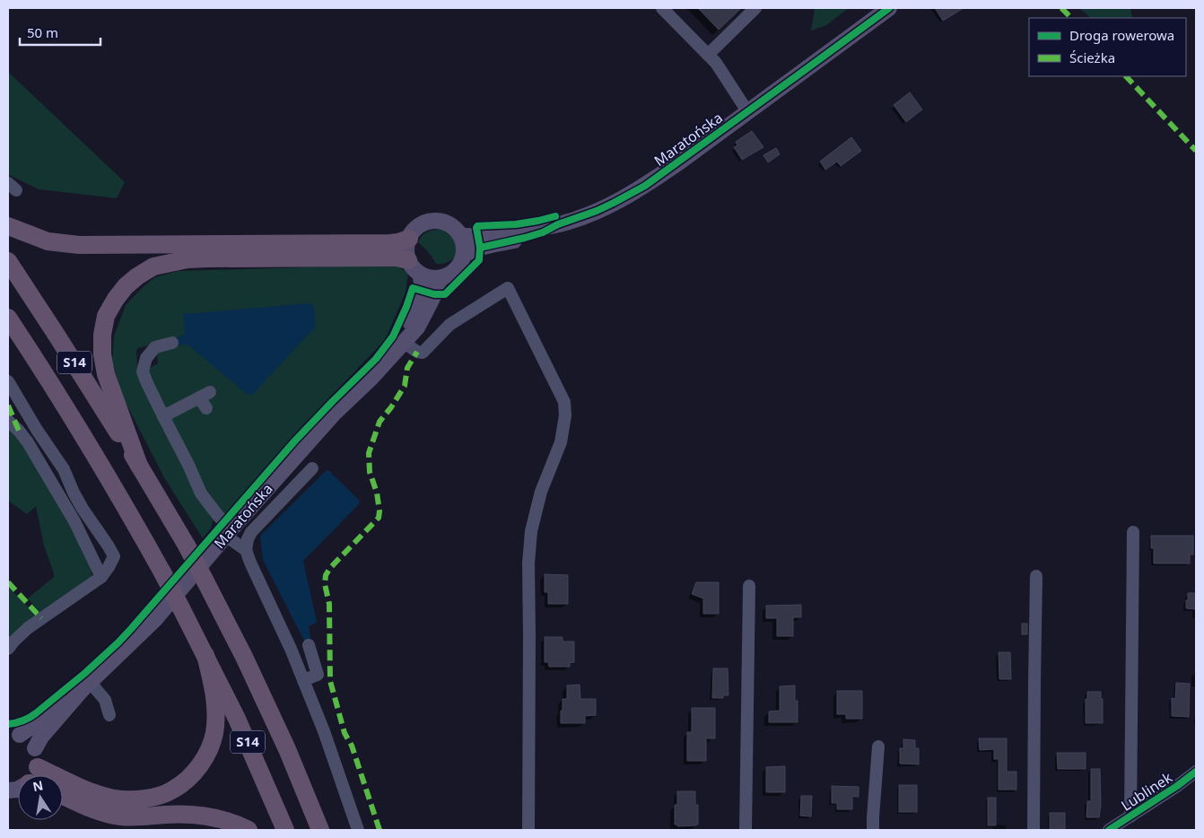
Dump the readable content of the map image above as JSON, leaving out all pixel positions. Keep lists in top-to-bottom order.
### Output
{
  "streets": {
    "highway": ["S14"],
    "main road": ["Maratońska"],
    "street": ["Lublinek"]
  },
  "legend": ["Droga rowerowa", "Ścieżka"],
  "scale_bar": "50 m",
  "north": "top"
}
